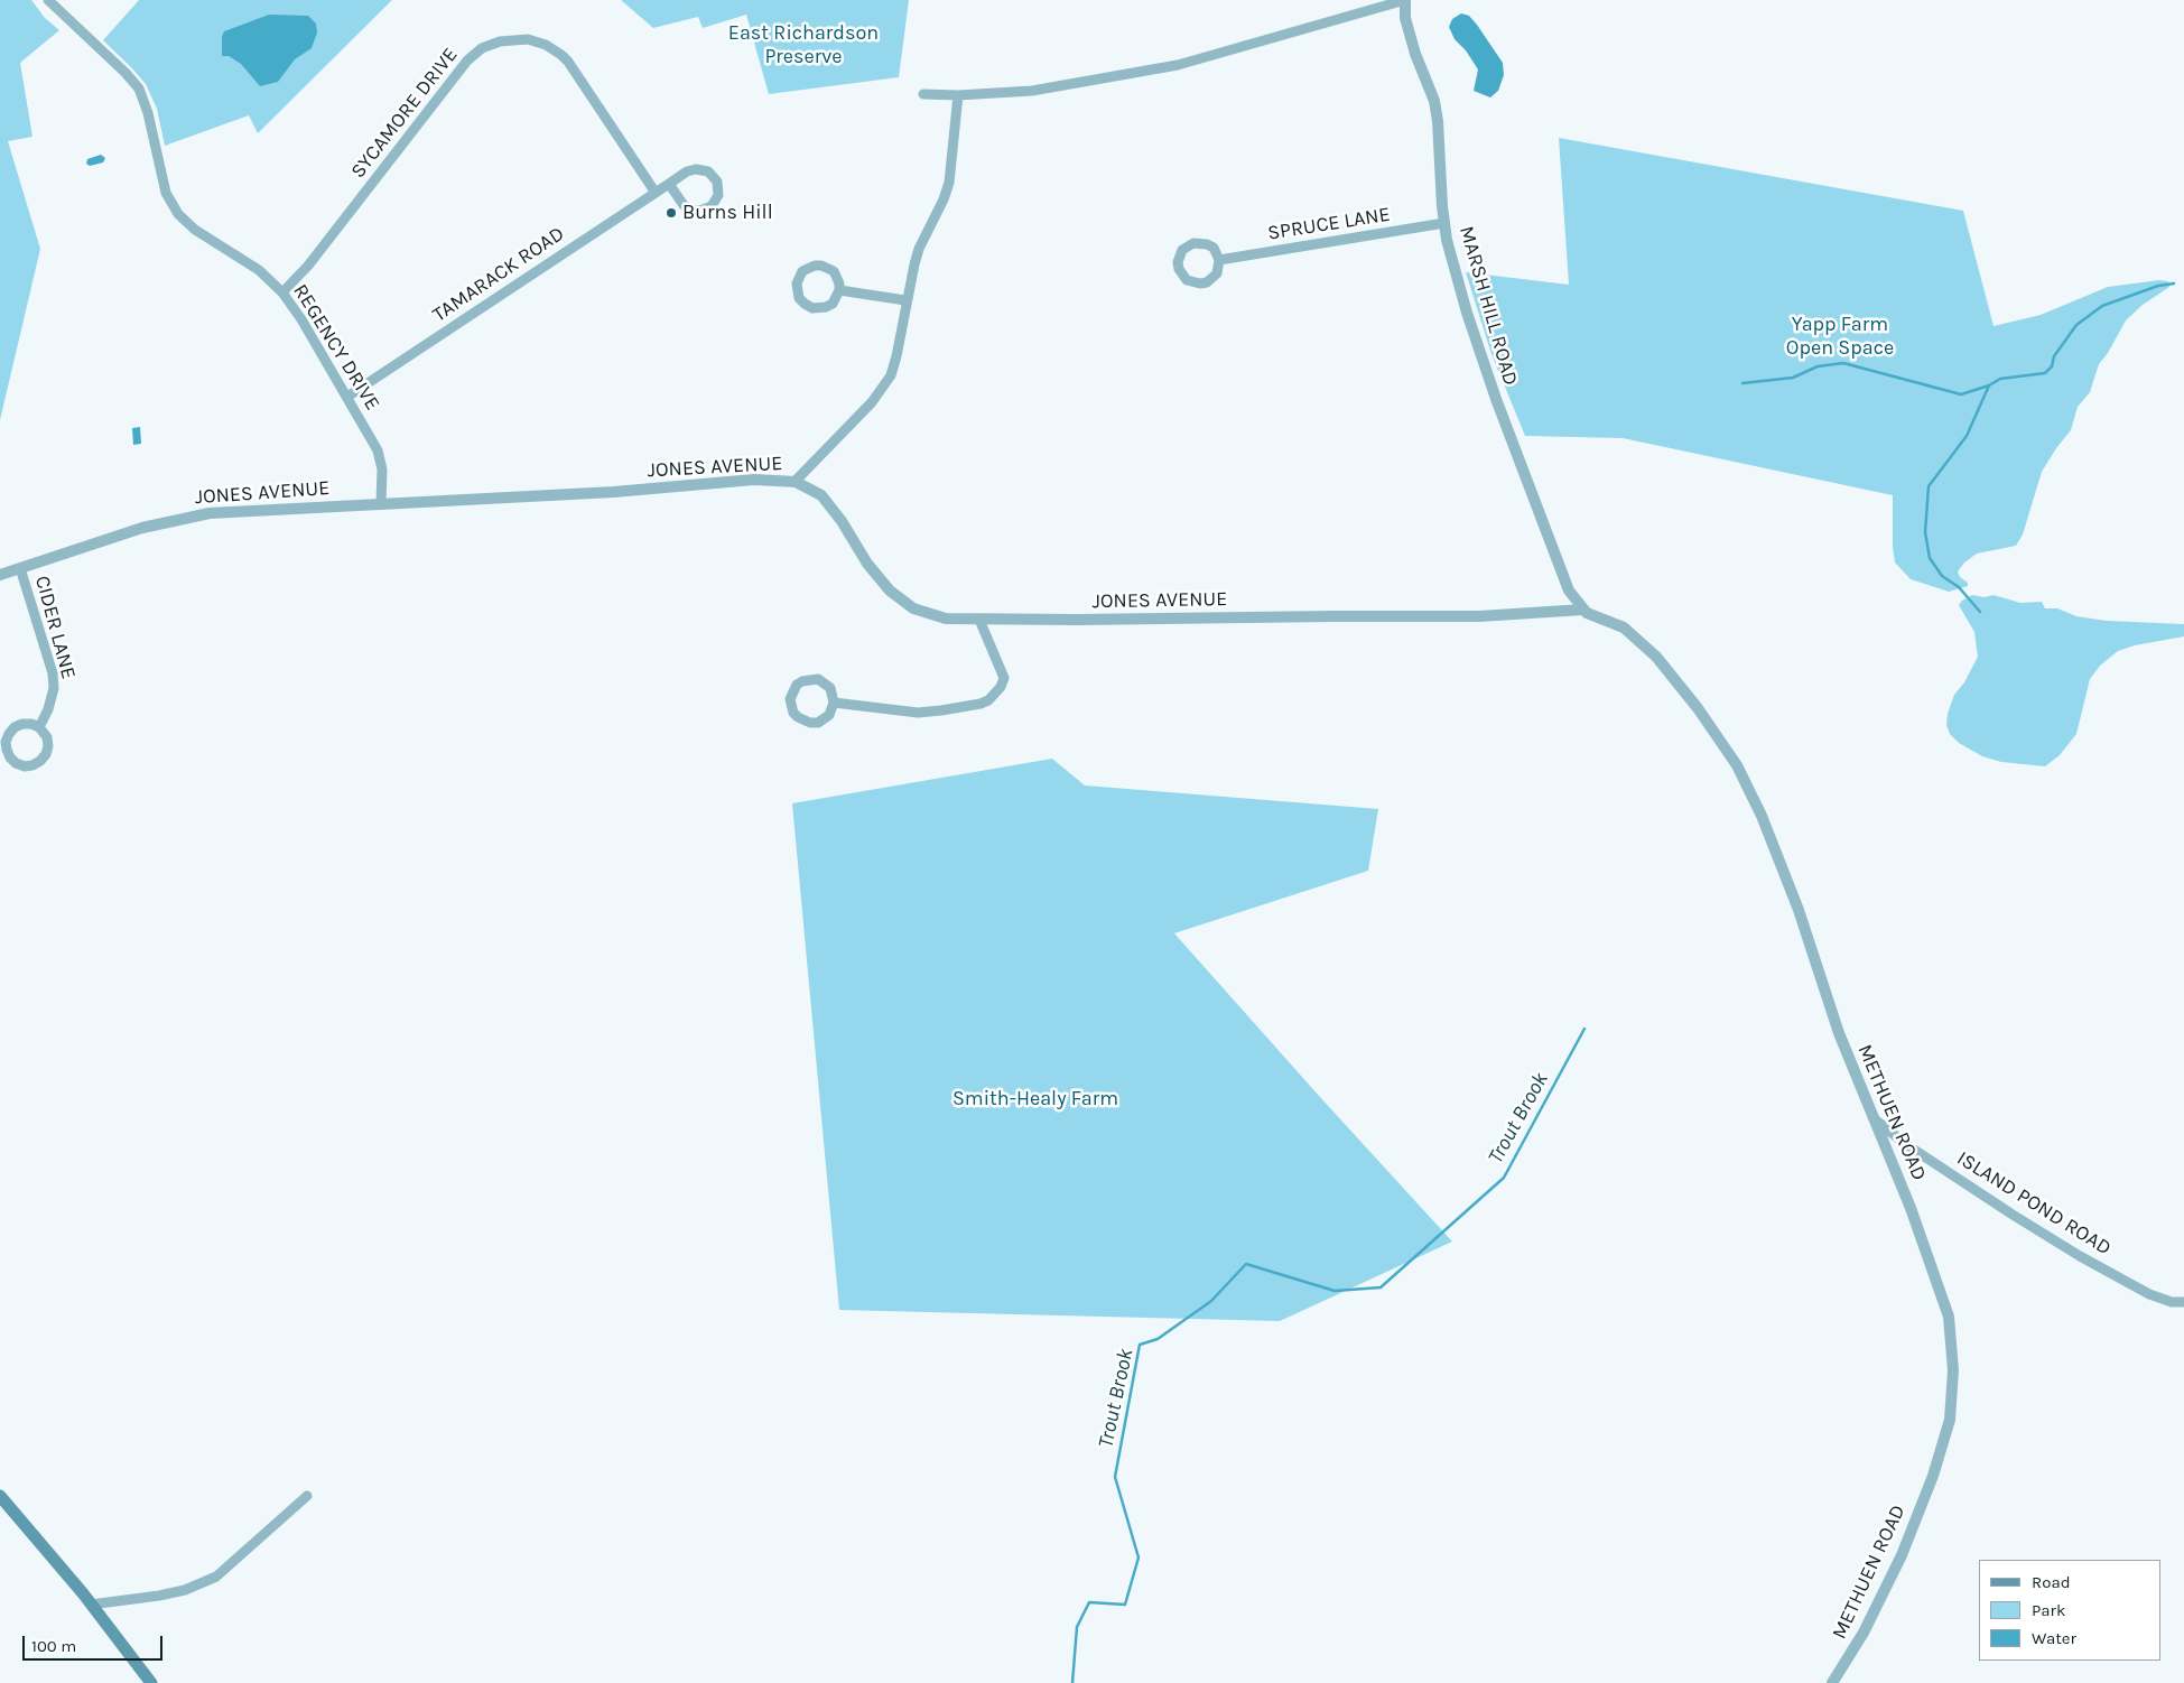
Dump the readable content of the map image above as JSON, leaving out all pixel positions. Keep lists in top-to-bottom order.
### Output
{
  "streets": {
    "street": [
      "SYCAMORE DRIVE",
      "SPRUCE LANE",
      "TAMARACK ROAD",
      "MARSH HILL ROAD",
      "REGENCY DRIVE",
      "JONES AVENUE",
      "CIDER LANE",
      "METHUEN ROAD",
      "ISLAND POND ROAD"
    ]
  },
  "crossings": [
    ["SYCAMORE DRIVE", "TAMARACK ROAD"],
    ["SYCAMORE DRIVE", "REGENCY DRIVE"],
    ["SPRUCE LANE", "MARSH HILL ROAD"],
    ["TAMARACK ROAD", "REGENCY DRIVE"],
    ["MARSH HILL ROAD", "JONES AVENUE"],
    ["MARSH HILL ROAD", "METHUEN ROAD"],
    ["REGENCY DRIVE", "JONES AVENUE"],
    ["JONES AVENUE", "CIDER LANE"],
    ["JONES AVENUE", "METHUEN ROAD"],
    ["METHUEN ROAD", "ISLAND POND ROAD"]
  ],
  "water": ["Trout Brook"],
  "parks": ["East Richardson Preserve", "Yapp Farm Open Space", "Smith-Healy Farm"],
  "places": ["Burns Hill"],
  "legend": ["Road", "Park", "Water"],
  "scale_bar": "100 m"
}
